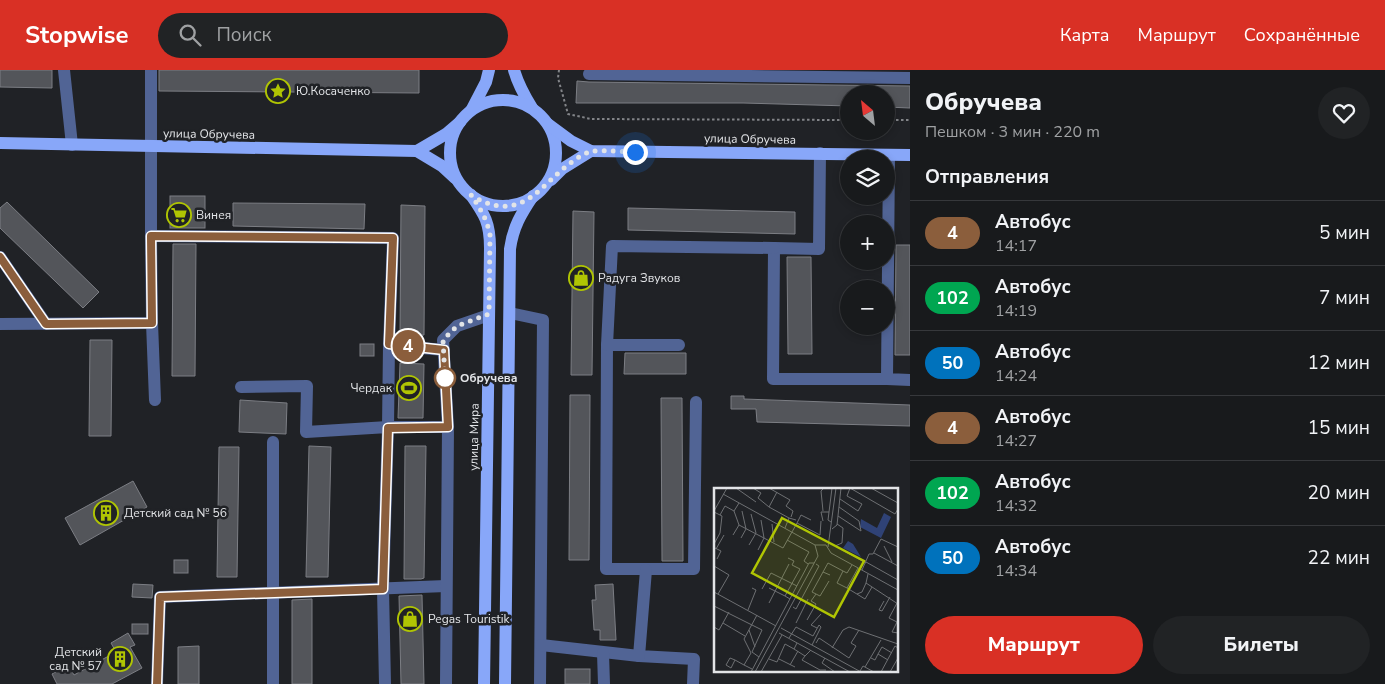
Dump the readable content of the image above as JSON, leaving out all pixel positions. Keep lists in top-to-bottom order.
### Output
{
  "streets": {
    "main road": ["улица Обручева", "улица Мира"]
  },
  "crossings": [
    ["улица Обручева", "улица Мира"]
  ],
  "places": {
    "place": ["Ю.Косаченко"],
    "supermarket": ["Винея"],
    "shop": ["Радуга Звуков", "Pegas Touristik"],
    "other": ["Обручева"],
    "sports": ["Чердак"],
    "building": ["Детский сад № 56", "Детский сад № 57"]
  },
  "lines": ["bus line 4"],
  "north": "top left",
  "page": {
    "header": "Stopwise",
    "search": "Поиск",
    "nav": ["Карта", "Маршрут", "Сохранённые"],
    "on_map": "4",
    "heading": [
      ["Обручева", "Пешком · 3 мин · 220 m"],
      "Отправления"
    ],
    "map_buttons": ["+", "−"],
    "list": [
      {
        "mark": "4",
        "name": "Автобус",
        "note": "14:17",
        "value": "5 мин"
      },
      {
        "mark": "102",
        "name": "Автобус",
        "note": "14:19",
        "value": "7 мин"
      },
      {
        "mark": "50",
        "name": "Автобус",
        "note": "14:24",
        "value": "12 мин"
      },
      {
        "mark": "4",
        "name": "Автобус",
        "note": "14:27",
        "value": "15 мин"
      },
      {
        "mark": "102",
        "name": "Автобус",
        "note": "14:32",
        "value": "20 мин"
      },
      {
        "mark": "50",
        "name": "Автобус",
        "note": "14:34",
        "value": "22 мин"
      }
    ],
    "buttons": ["Маршрут", "Билеты"]
  }
}
